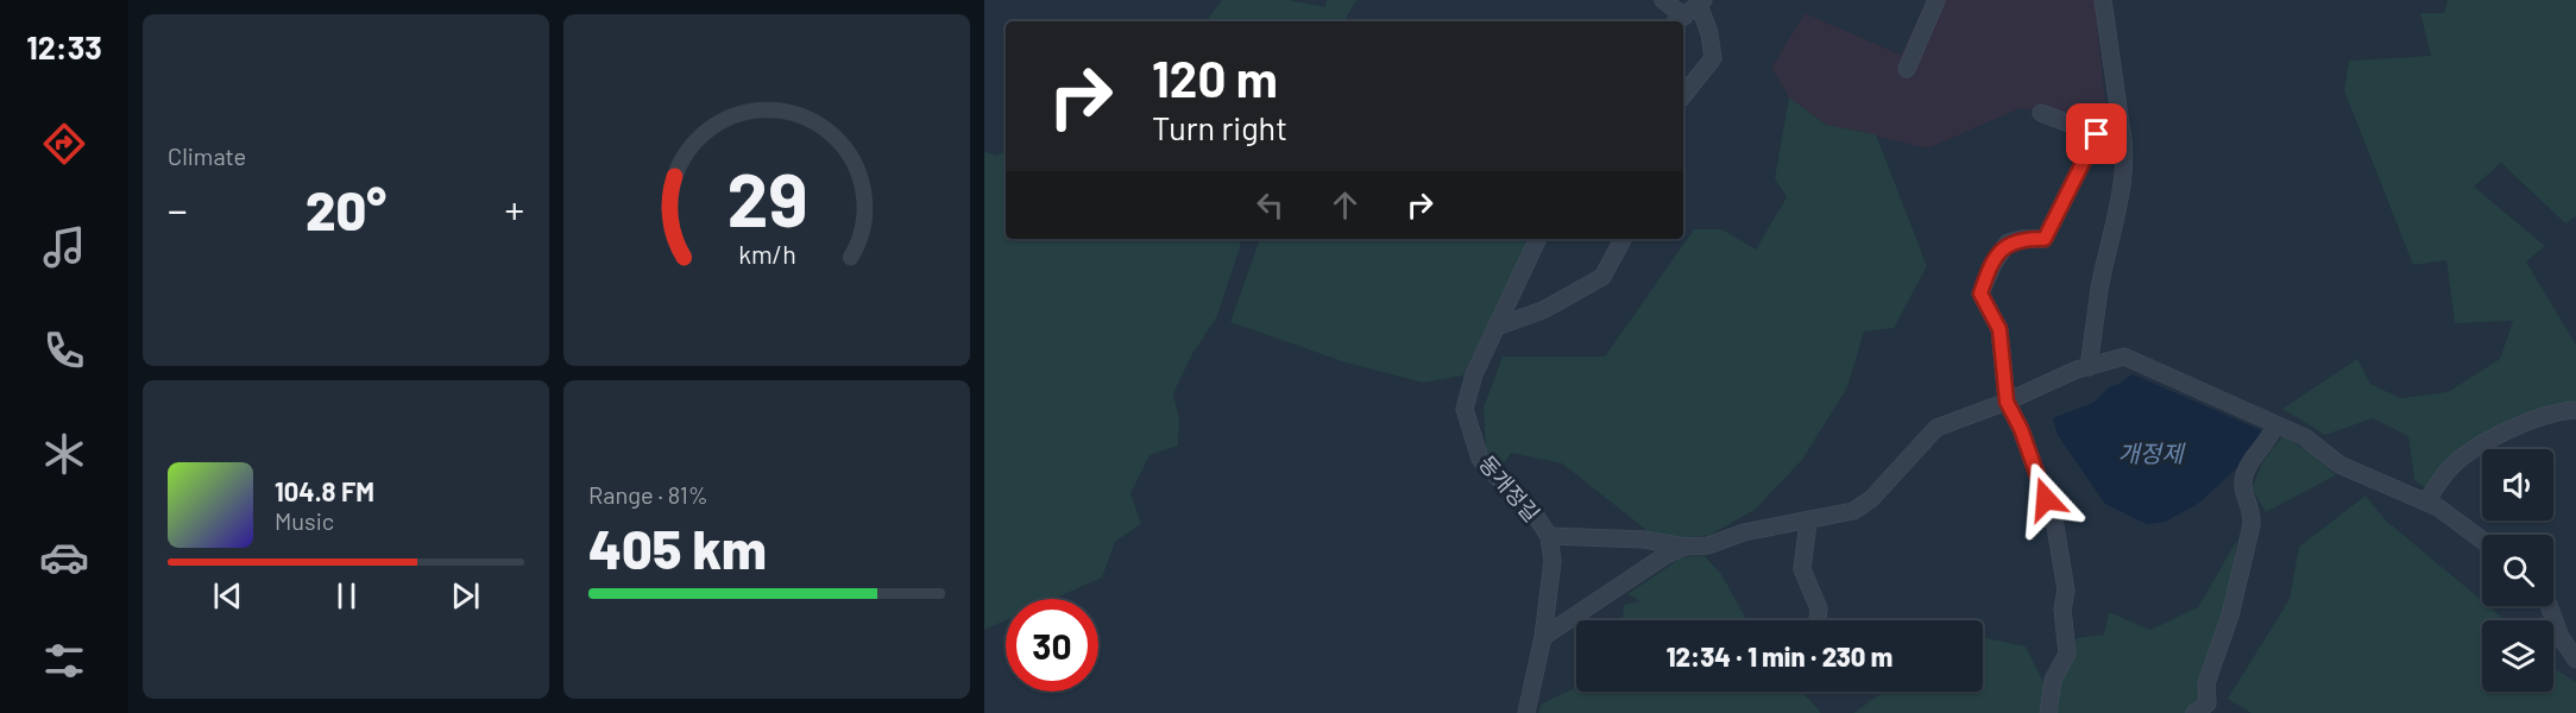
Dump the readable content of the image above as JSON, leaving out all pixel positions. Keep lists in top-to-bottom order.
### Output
{
  "streets": {
    "street": ["동개정길"]
  },
  "water": ["개정제"],
  "page": {
    "tabs": "12:33",
    "tile": [
      "Climate",
      ["Range · 81%", "405 km"]
    ],
    "turn": ["120 m", "Turn right"],
    "heat": ["−", "20°", "+"],
    "song": ["104.8 FM", "Music"],
    "limit": "30",
    "trip": "12:34 · 1 min · 230 m",
    "gauge": ["29", "km/h"]
  }
}
